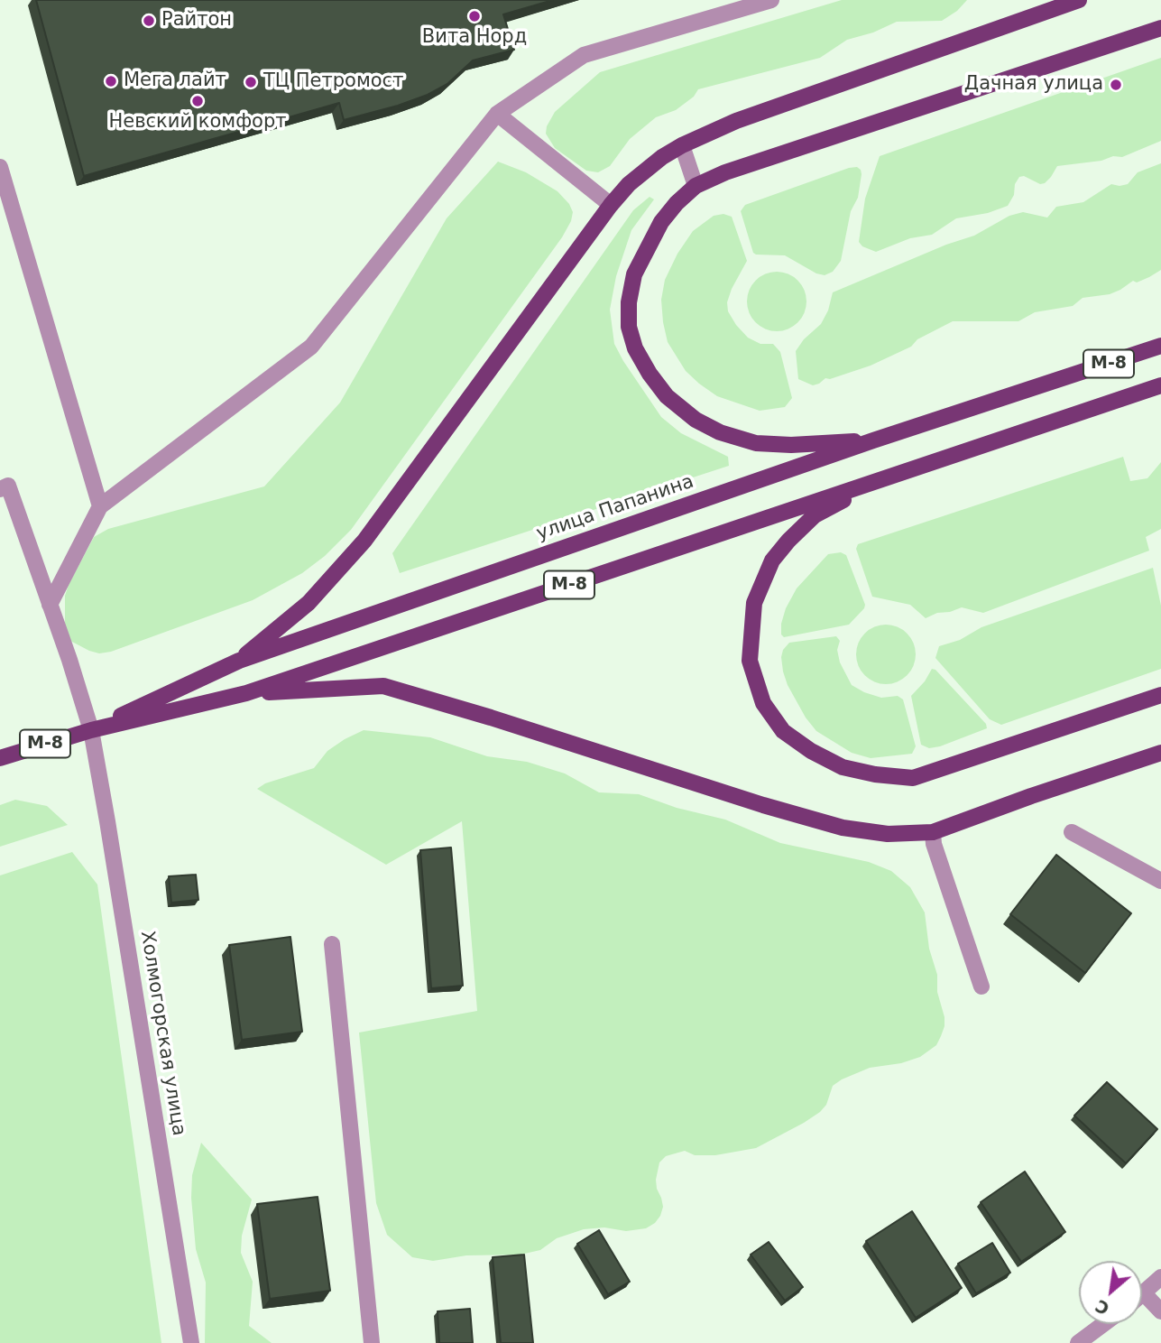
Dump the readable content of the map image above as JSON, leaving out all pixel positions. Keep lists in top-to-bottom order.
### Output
{
  "streets": {
    "main road": ["М-8", "улица Папанина"],
    "street": ["Холмогорская улица"]
  },
  "crossings": [
    ["улица Папанина", "Холмогорская улица"]
  ],
  "places": [
    "Вита Норд",
    "Райтон",
    "Мега лайт",
    "ТЦ Петромост",
    "Дачная улица",
    "Невский комфорт"
  ],
  "north": "bottom left"
}
